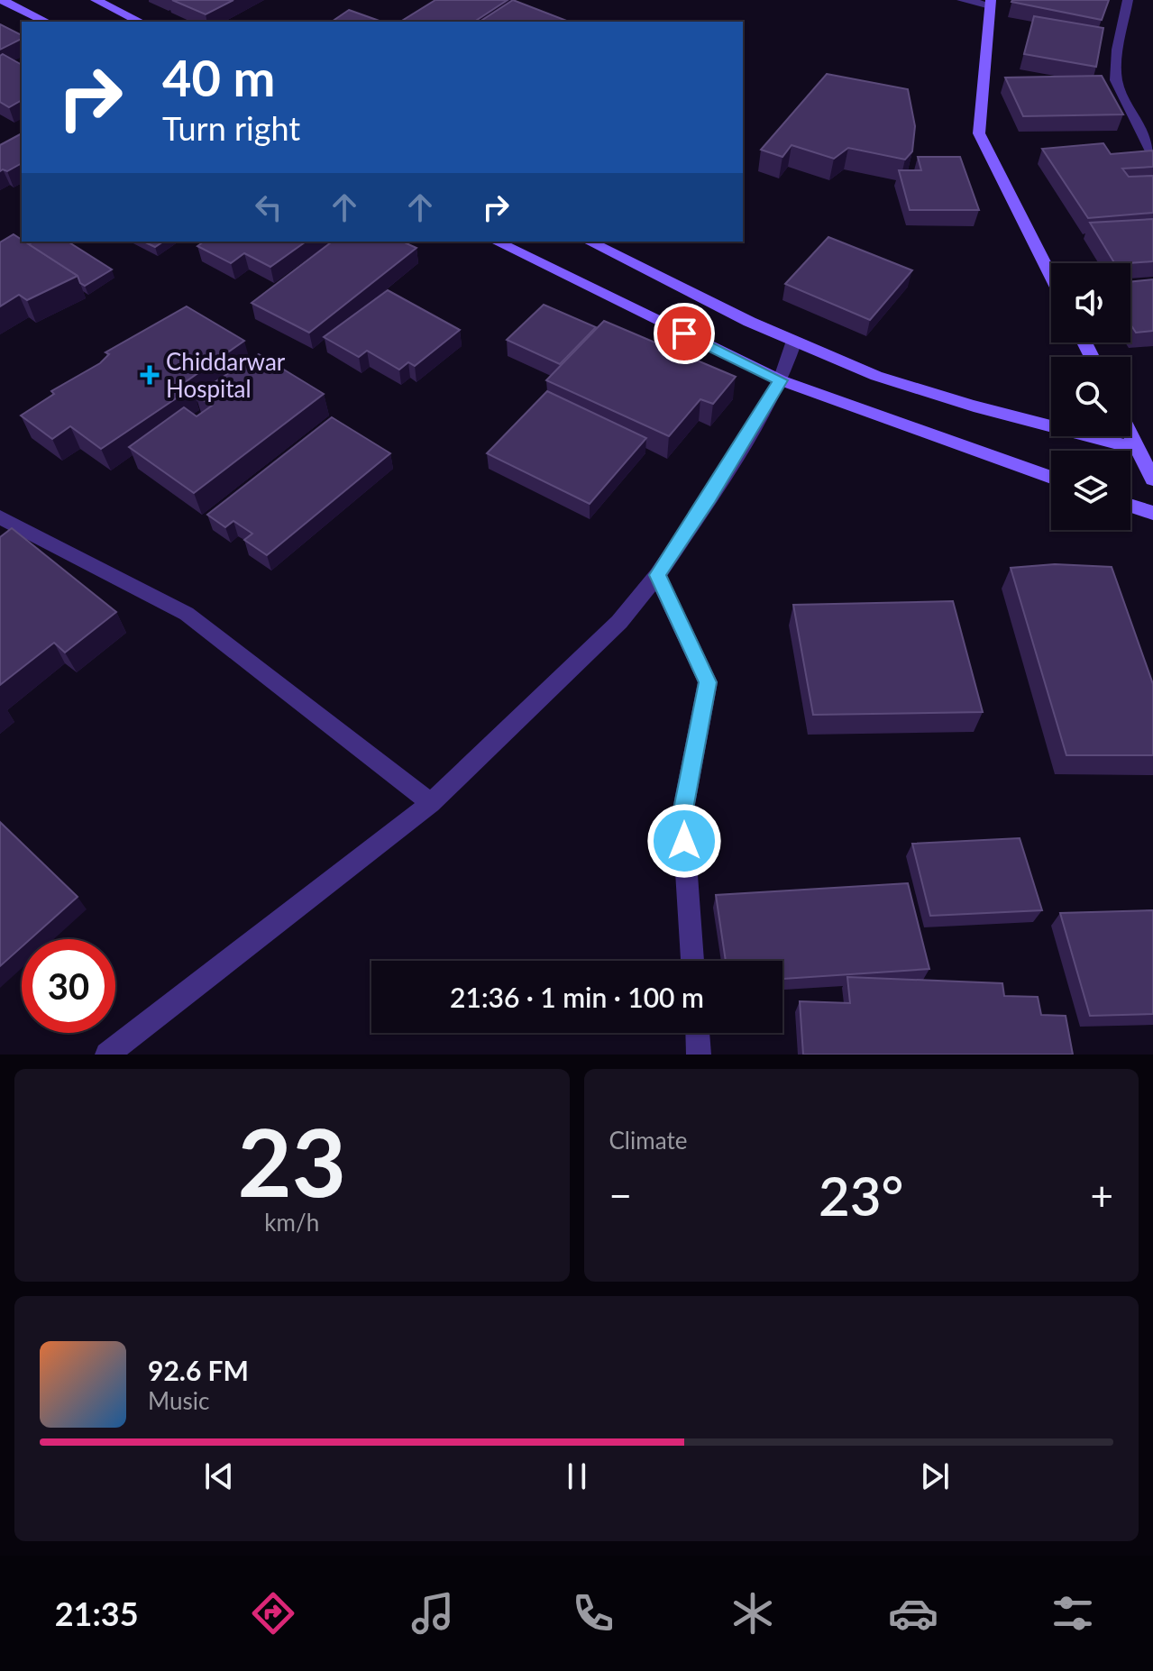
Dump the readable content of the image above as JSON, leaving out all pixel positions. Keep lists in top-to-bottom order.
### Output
{
  "places": {
    "health": ["Chiddarwar Hospital"]
  },
  "page": {
    "turn": ["40 m", "Turn right"],
    "limit": "30",
    "trip": "21:36 · 1 min · 100 m",
    "tile": [
      ["23", "km/h"],
      "Climate"
    ],
    "heat": ["−", "23°", "+"],
    "song": ["92.6 FM", "Music"],
    "tabs": "21:35"
  }
}
